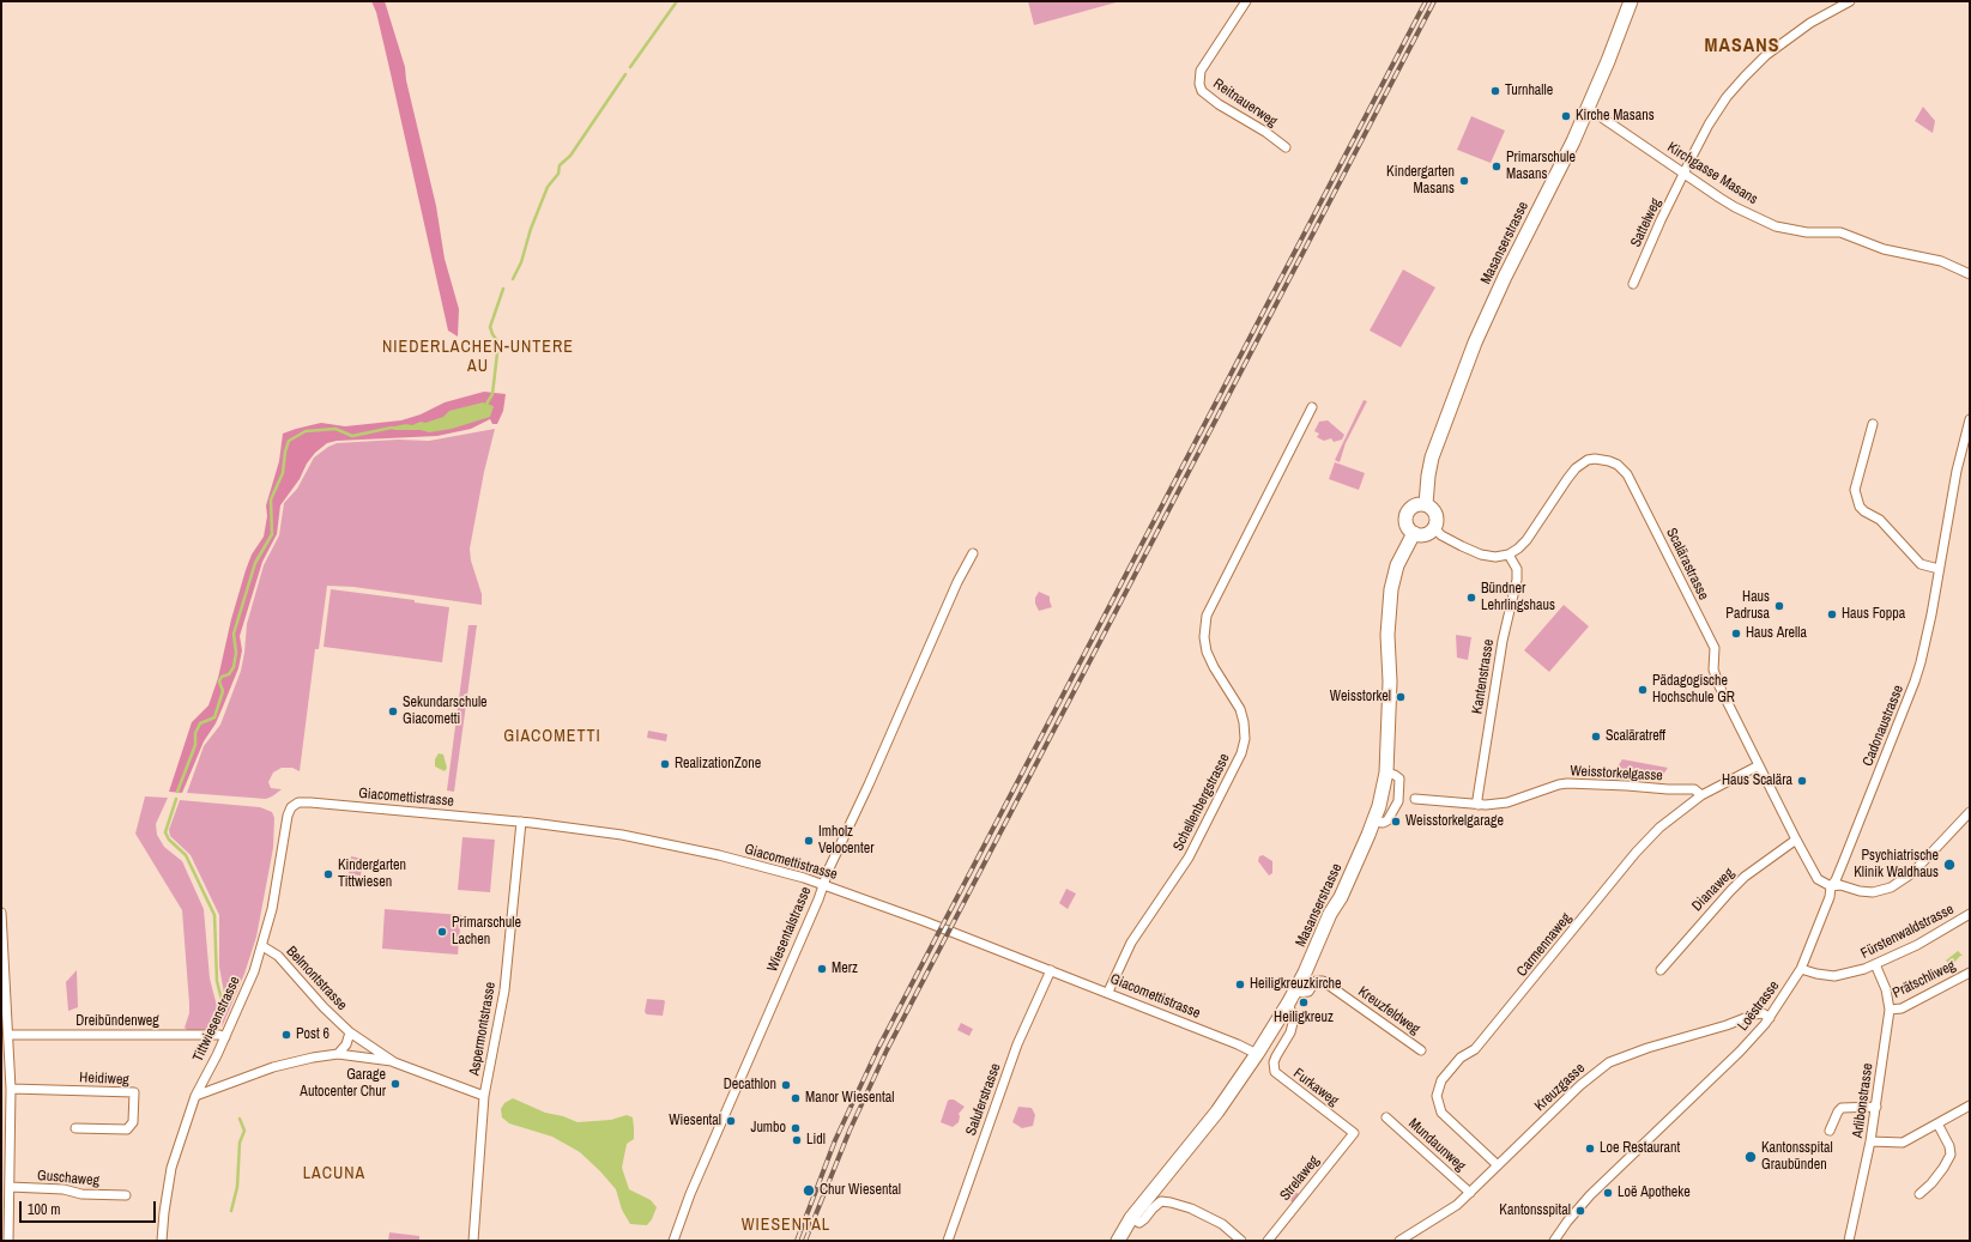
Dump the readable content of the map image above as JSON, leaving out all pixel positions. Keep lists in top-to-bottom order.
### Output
{
  "streets": {
    "main road": ["Masanserstrasse"],
    "street": [
      "Reitnauerweg",
      "Kirchgasse Masans",
      "Sattelweg",
      "Scalärastrasse",
      "Kantenstrasse",
      "Cadonaustrasse",
      "Weisstorkelgasse",
      "Giacomettistrasse",
      "Schellenbergstrasse",
      "Dianaweg",
      "Wiesentalstrasse",
      "Fürstenwaldstrasse",
      "Carmennaweg",
      "Belmontstrasse",
      "Prätschliweg",
      "Loëstrasse",
      "Kreuzfeldweg",
      "Tittwiesenstrasse",
      "Dreibündenweg",
      "Aspermontstrasse",
      "Heidiweg",
      "Furkaweg",
      "Kreuzgasse",
      "Saluferstrasse",
      "Arlibonstrasse",
      "Mundaunweg",
      "Guschaweg",
      "Strelaweg"
    ]
  },
  "crossings": [
    ["Kirchgasse Masans", "Sattelweg"],
    ["Kirchgasse Masans", "Masanserstrasse"],
    ["Masanserstrasse", "Giacomettistrasse"],
    ["Masanserstrasse", "Kreuzfeldweg"],
    ["Masanserstrasse", "Furkaweg"],
    ["Scalärastrasse", "Kantenstrasse"],
    ["Scalärastrasse", "Cadonaustrasse"],
    ["Scalärastrasse", "Dianaweg"],
    ["Scalärastrasse", "Carmennaweg"],
    ["Scalärastrasse", "Loëstrasse"],
    ["Kantenstrasse", "Weisstorkelgasse"],
    ["Cadonaustrasse", "Loëstrasse"],
    ["Weisstorkelgasse", "Carmennaweg"],
    ["Giacomettistrasse", "Schellenbergstrasse"],
    ["Giacomettistrasse", "Wiesentalstrasse"],
    ["Giacomettistrasse", "Tittwiesenstrasse"],
    ["Giacomettistrasse", "Aspermontstrasse"],
    ["Giacomettistrasse", "Saluferstrasse"],
    ["Fürstenwaldstrasse", "Loëstrasse"],
    ["Fürstenwaldstrasse", "Arlibonstrasse"],
    ["Carmennaweg", "Kreuzgasse"],
    ["Belmontstrasse", "Tittwiesenstrasse"],
    ["Belmontstrasse", "Aspermontstrasse"],
    ["Prätschliweg", "Arlibonstrasse"],
    ["Loëstrasse", "Kreuzgasse"],
    ["Kreuzfeldweg", "Furkaweg"],
    ["Tittwiesenstrasse", "Dreibündenweg"],
    ["Furkaweg", "Strelaweg"],
    ["Kreuzgasse", "Mundaunweg"]
  ],
  "districts": [
    "MASANS",
    "NIEDERLACHEN-UNTERE AU",
    "GIACOMETTI",
    "LACUNA",
    "WIESENTAL"
  ],
  "places": [
    "Turnhalle",
    "Kirche Masans",
    "Primarschule Masans",
    "Kindergarten Masans",
    "Bündner Lehrlingshaus",
    "Haus Padrusa",
    "Haus Foppa",
    "Haus Arella",
    "Pädagogische Hochschule GR",
    "Weisstorkel",
    "Sekundarschule Giacometti",
    "Scaläratreff",
    "RealizationZone",
    "Haus Scalära",
    "Weisstorkelgarage",
    "Imholz Velocenter",
    "Psychiatrische Klinik Waldhaus",
    "Kindergarten Tittwiesen",
    "Primarschule Lachen",
    "Merz",
    "Heiligkreuzkirche",
    "Heiligkreuz",
    "Post 6",
    "Garage Autocenter Chur",
    "Decathlon",
    "Manor Wiesental",
    "Wiesental",
    "Jumbo",
    "Lidl",
    "Loe Restaurant",
    "Kantonsspital Graubünden",
    "Chur Wiesental",
    "Loë Apotheke",
    "Kantonsspital"
  ],
  "scale_bar": "100 m"
}
